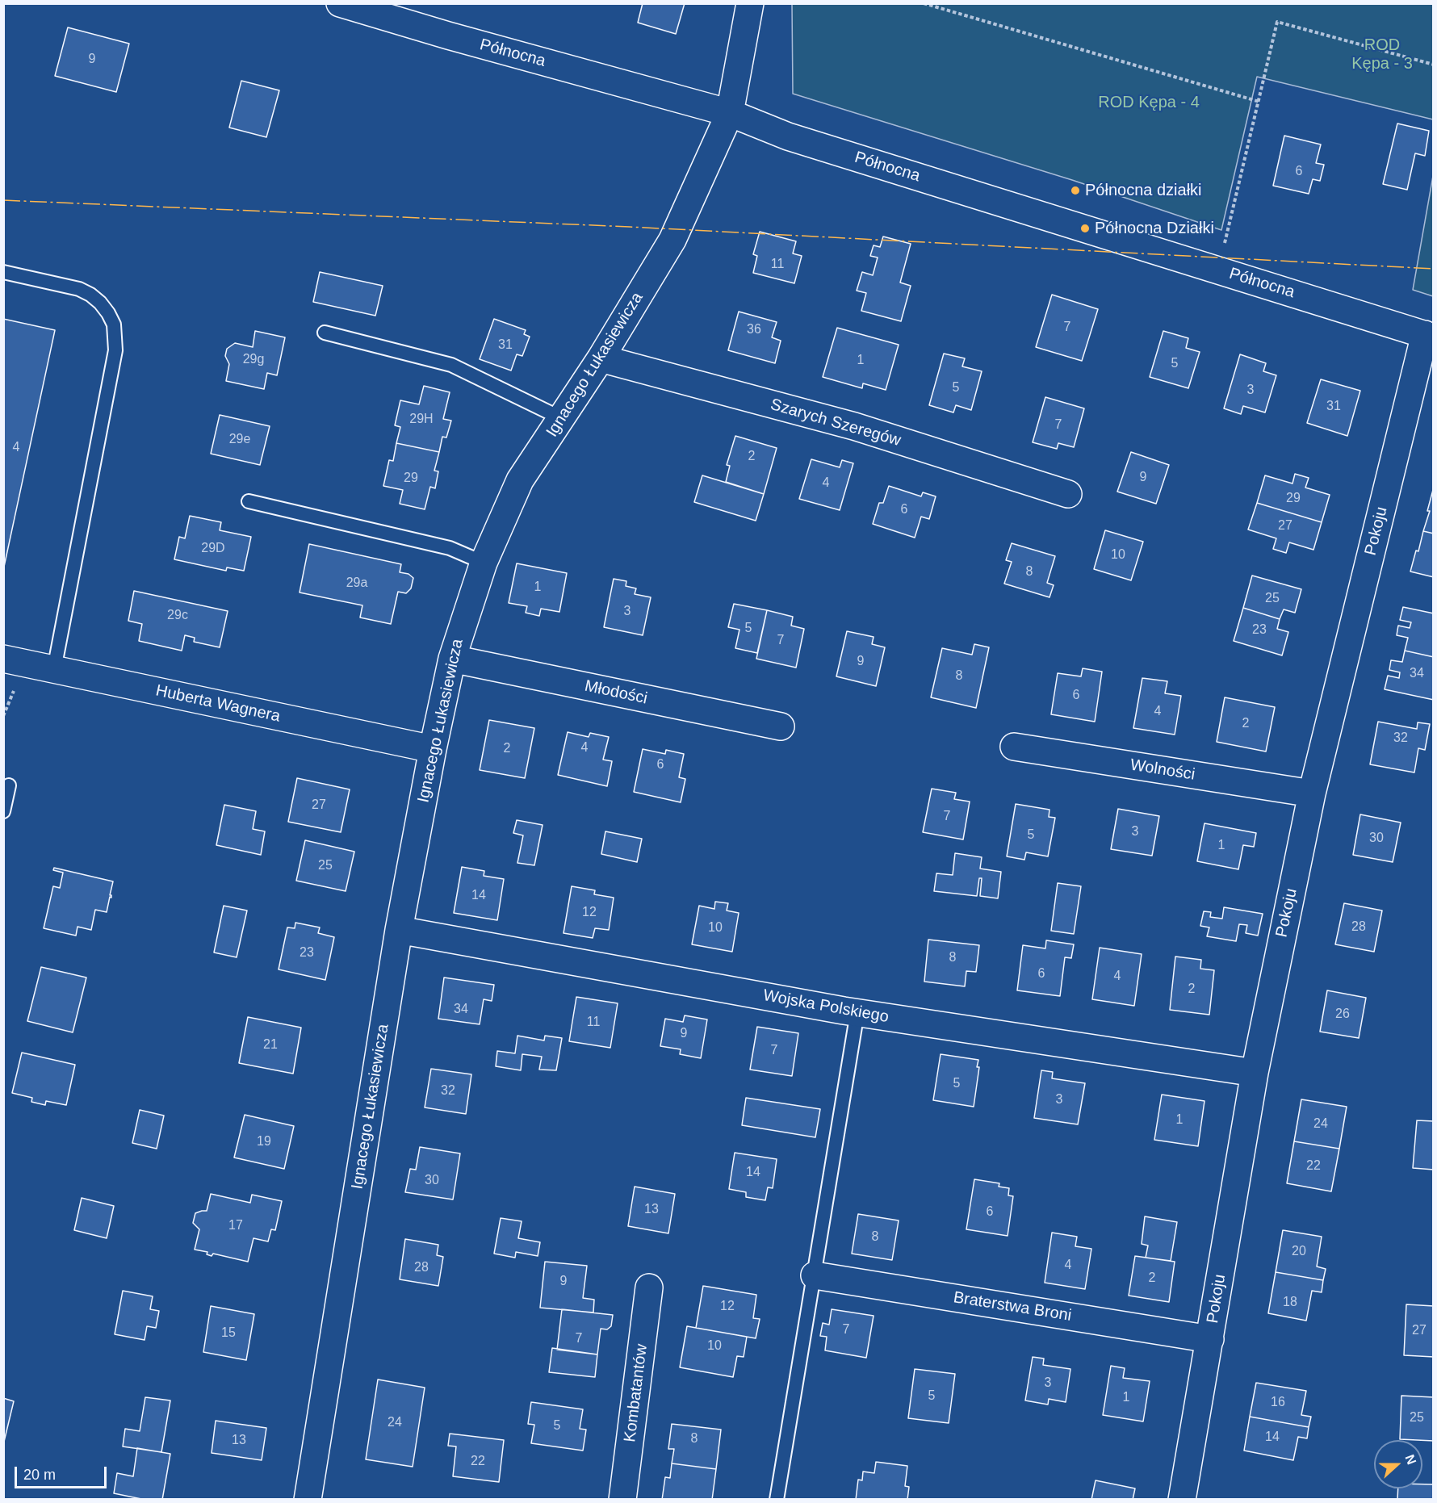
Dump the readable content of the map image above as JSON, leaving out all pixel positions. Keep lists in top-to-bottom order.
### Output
{
  "streets": {
    "street": [
      "Północna",
      "Ignacego Łukasiewicza",
      "Szarych Szeregów",
      "Pokoju",
      "Młodości",
      "Huberta Wagnera",
      "Wolności",
      "Wojska Polskiego",
      "Braterstwa Broni",
      "Kombatantów"
    ]
  },
  "crossings": [
    ["Północna", "Ignacego Łukasiewicza"],
    ["Północna", "Pokoju"],
    ["Ignacego Łukasiewicza", "Szarych Szeregów"],
    ["Ignacego Łukasiewicza", "Młodości"],
    ["Ignacego Łukasiewicza", "Huberta Wagnera"],
    ["Ignacego Łukasiewicza", "Wojska Polskiego"],
    ["Pokoju", "Wolności"],
    ["Pokoju", "Wojska Polskiego"],
    ["Pokoju", "Braterstwa Broni"]
  ],
  "parks": ["ROD Kępa - 3", "ROD Kępa - 4"],
  "places": ["Północna działki", "Północna Działki"],
  "house_numbers": [
    "9",
    "6",
    "11",
    "7",
    "36",
    "31",
    "29g",
    "1",
    "5",
    "5",
    "3",
    "31",
    "29H",
    "7",
    "29e",
    "4",
    "2",
    "9",
    "29",
    "4",
    "29",
    "6",
    "27",
    "29D",
    "10",
    "8",
    "29a",
    "1",
    "25",
    "3",
    "29c",
    "5",
    "23",
    "7",
    "9",
    "34",
    "8",
    "6",
    "4",
    "2",
    "32",
    "4",
    "2",
    "6",
    "27",
    "7",
    "3",
    "5",
    "30",
    "1",
    "25",
    "14",
    "12",
    "28",
    "10",
    "23",
    "8",
    "6",
    "4",
    "2",
    "34",
    "26",
    "11",
    "9",
    "21",
    "7",
    "5",
    "32",
    "3",
    "1",
    "24",
    "19",
    "22",
    "14",
    "30",
    "13",
    "6",
    "17",
    "8",
    "20",
    "4",
    "28",
    "2",
    "9",
    "18",
    "12",
    "7",
    "27",
    "15",
    "7",
    "10",
    "3",
    "5",
    "1",
    "16",
    "25",
    "24",
    "5",
    "14",
    "8",
    "13",
    "22"
  ],
  "scale_bar": "20 m",
  "north": "right"
}
